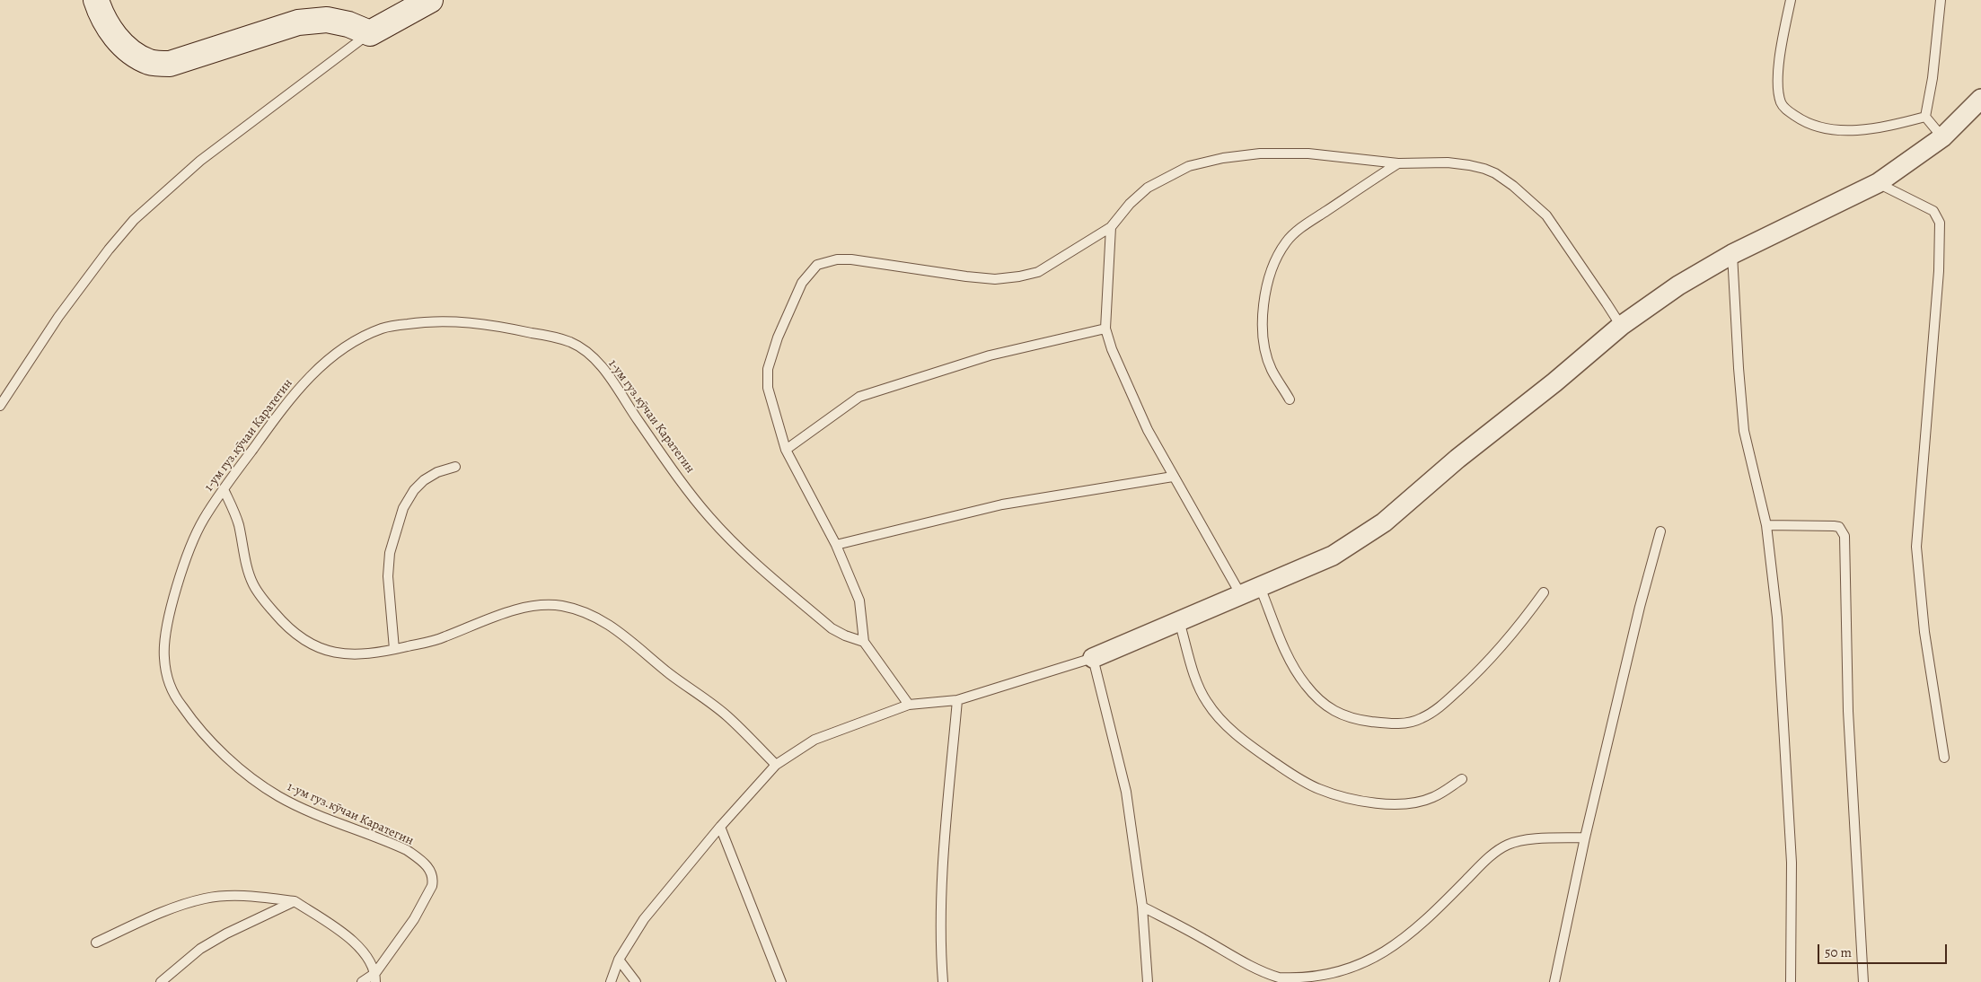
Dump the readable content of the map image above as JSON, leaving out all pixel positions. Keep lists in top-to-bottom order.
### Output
{
  "streets": {
    "lane": ["1-ум гуз.кӯчаи Каратегин"]
  },
  "scale_bar": "50 m"
}
